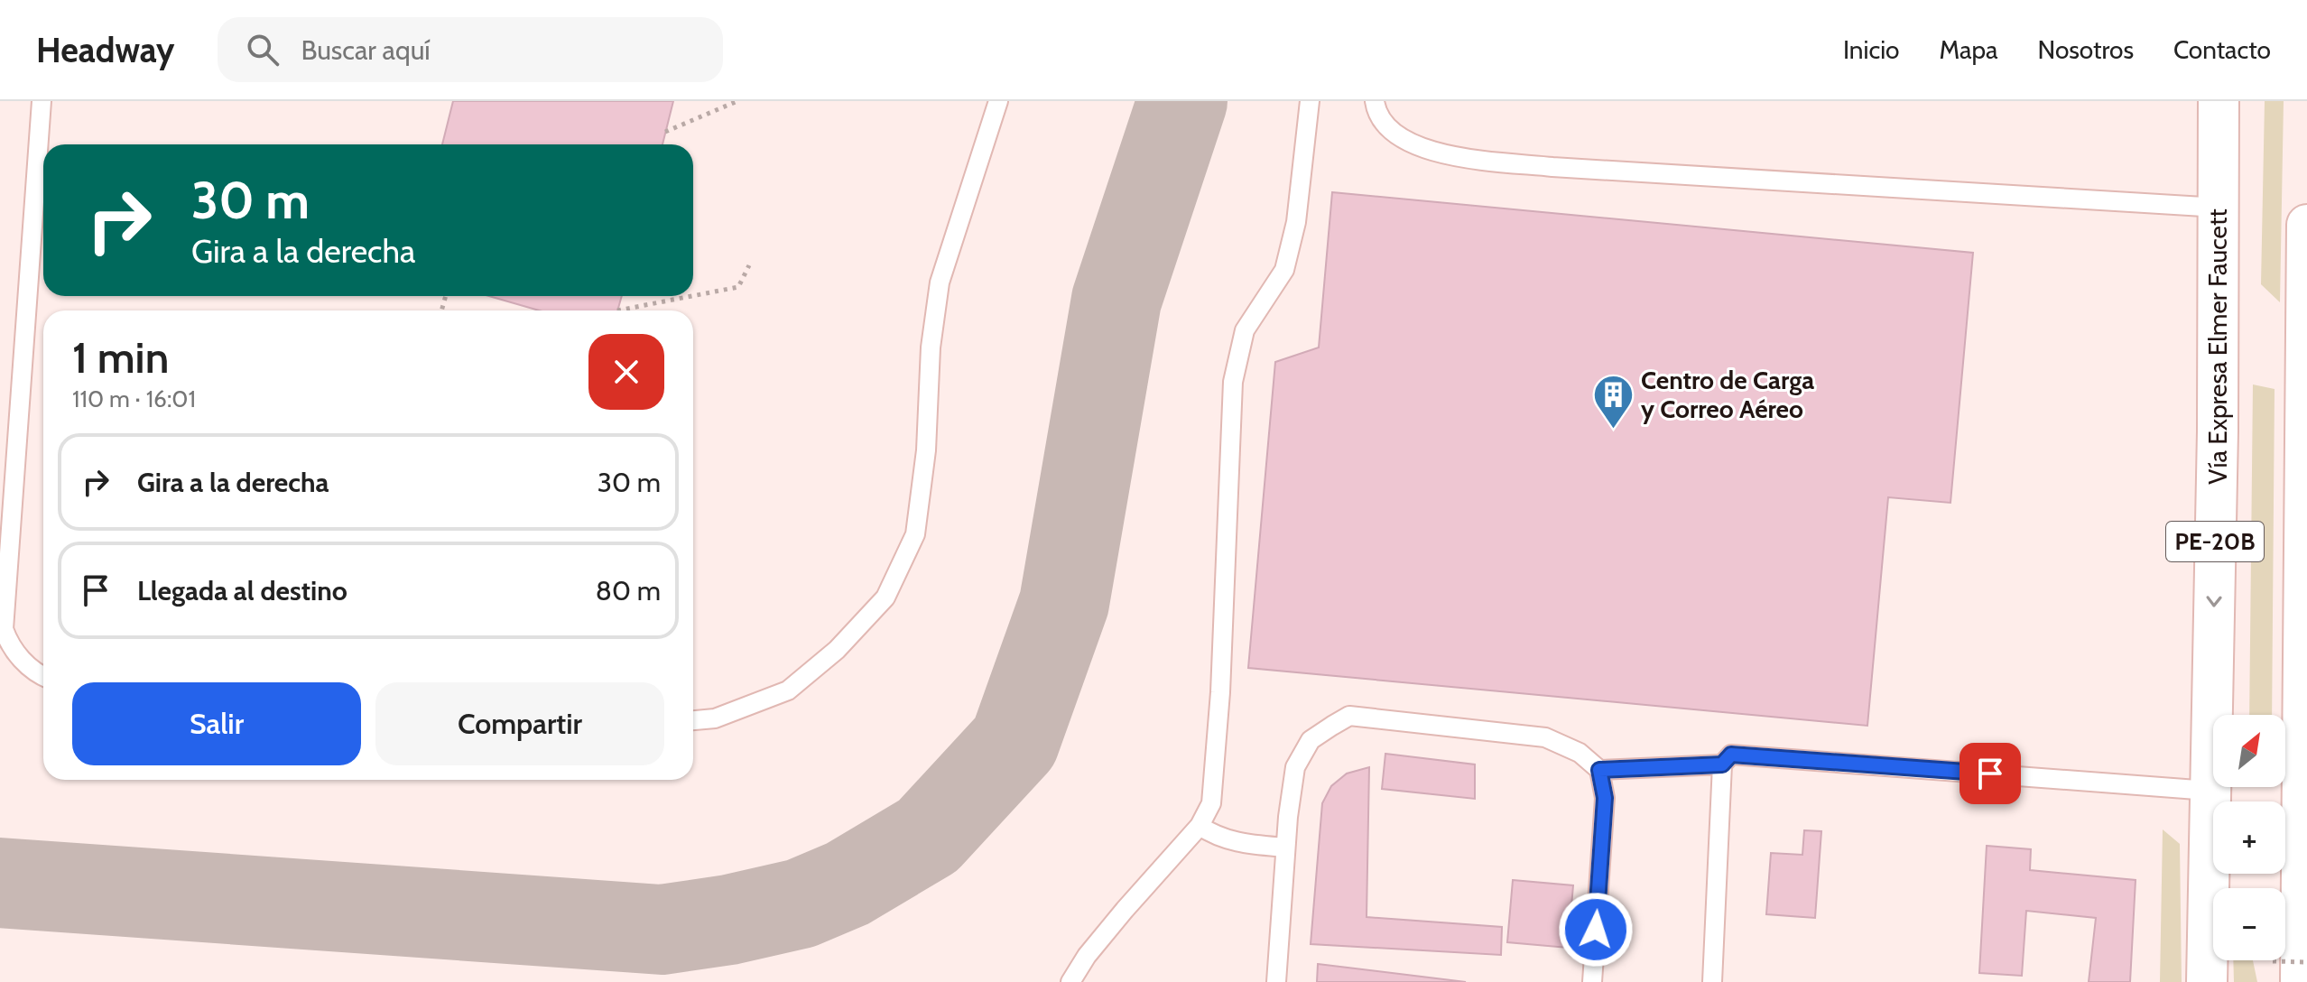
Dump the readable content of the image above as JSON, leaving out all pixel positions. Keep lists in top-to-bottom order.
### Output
{
  "streets": {
    "highway": ["Vía Expresa Elmer Faucett", "PE-20B"]
  },
  "places": {
    "building": ["Centro de Carga y Correo Aéreo"]
  },
  "north": "top right",
  "page": {
    "header": "Headway",
    "search": "Buscar aquí",
    "nav": [
      "Inicio",
      "Mapa",
      "Nosotros",
      "Contacto"
    ],
    "turn": ["30 m", "Gira a la derecha"],
    "heading": ["1 min", "110 m · 16:01"],
    "list": [
      {
        "name": "Gira a la derecha",
        "value": "30 m"
      },
      {
        "name": "Llegada al destino",
        "value": "80 m"
      }
    ],
    "buttons": ["Salir", "Compartir"],
    "map_buttons": ["+", "−"]
  }
}
